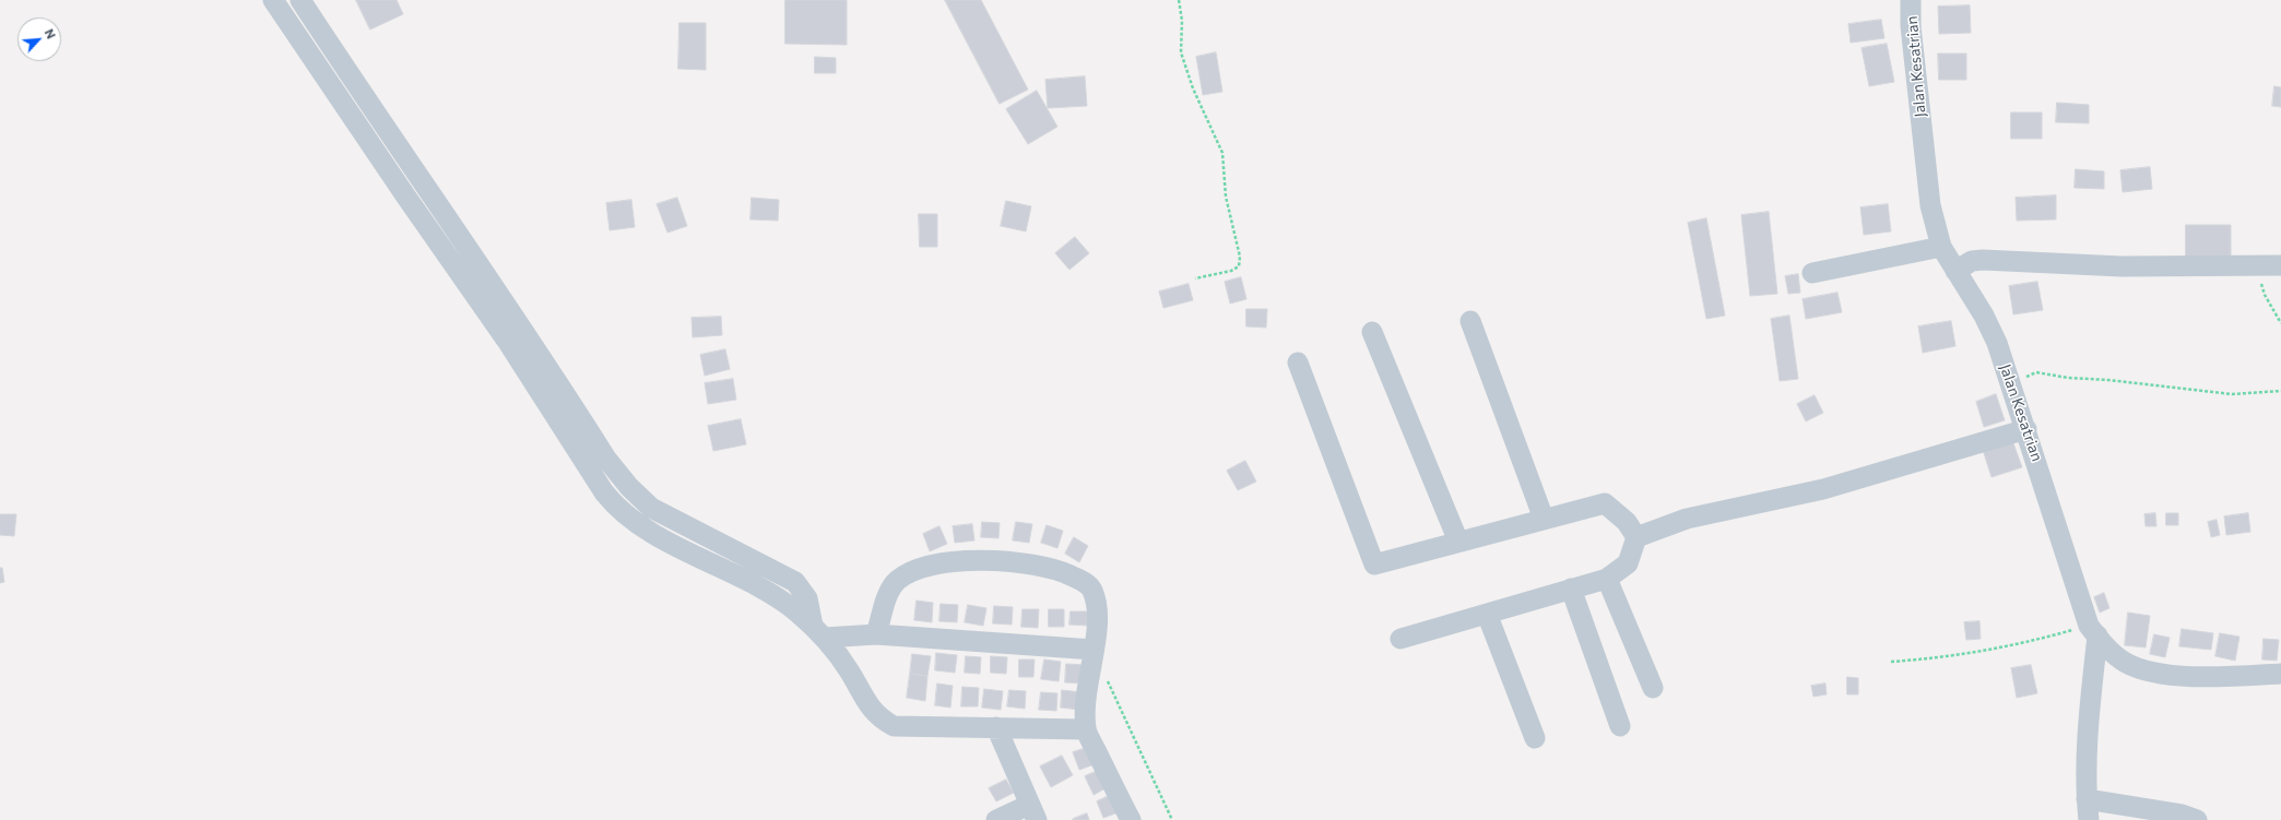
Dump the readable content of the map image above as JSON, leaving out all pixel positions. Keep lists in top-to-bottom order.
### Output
{
  "streets": {
    "street": ["Jalan Kesatrian"]
  },
  "north": "top right"
}
